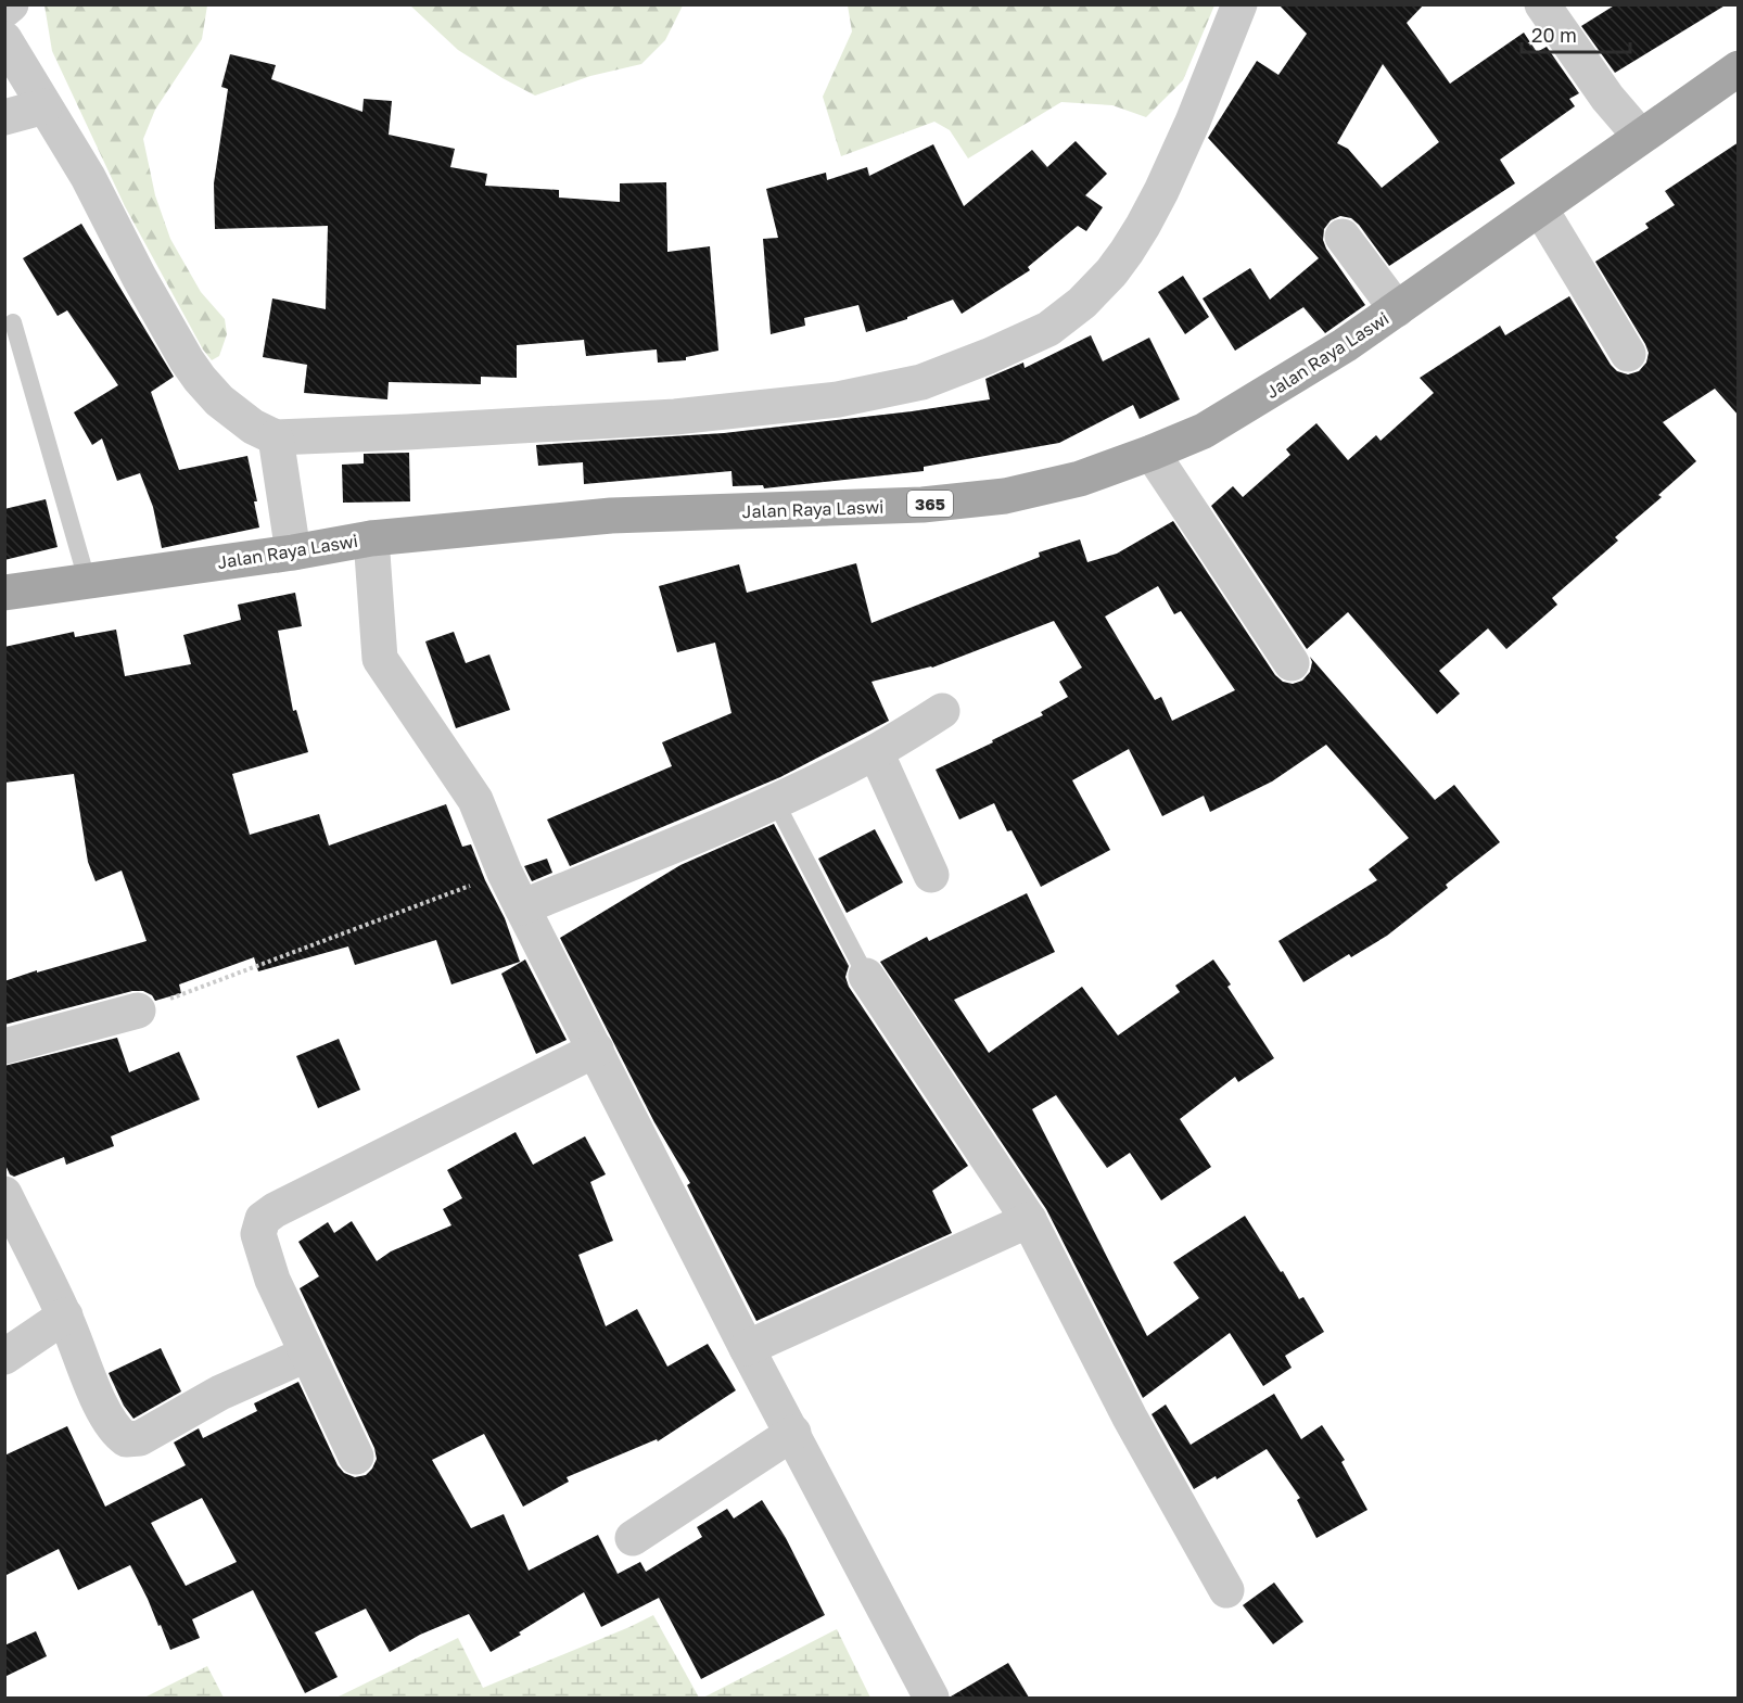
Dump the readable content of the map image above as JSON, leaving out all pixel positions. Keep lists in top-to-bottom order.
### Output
{
  "streets": {
    "main road": ["Jalan Raya Laswi", "365"]
  },
  "scale_bar": "20 m"
}
